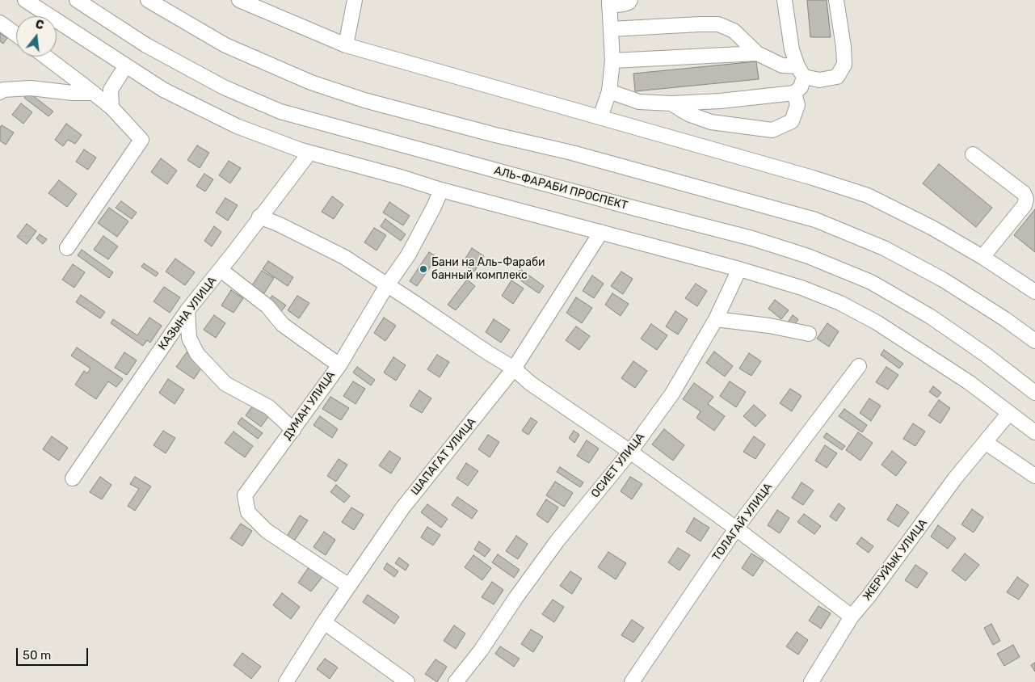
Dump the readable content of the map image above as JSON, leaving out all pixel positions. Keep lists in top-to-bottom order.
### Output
{
  "streets": {
    "street": [
      "АЛЬ-ФАРАБИ ПРОСПЕКТ",
      "КАЗЫНА УЛИЦА",
      "ДУМАН УЛИЦА",
      "ШАПАГАТ УЛИЦА",
      "ОСИЕТ УЛИЦА",
      "ТОЛАГАЙ УЛИЦА",
      "ЖЕРУЙЫК УЛИЦА"
    ]
  },
  "crossings": [
    ["ДУМАН УЛИЦА", "ШАПАГАТ УЛИЦА"]
  ],
  "places": ["Бани на Аль-Фараби банный комплекс"],
  "scale_bar": "50 m",
  "north": "top"
}
